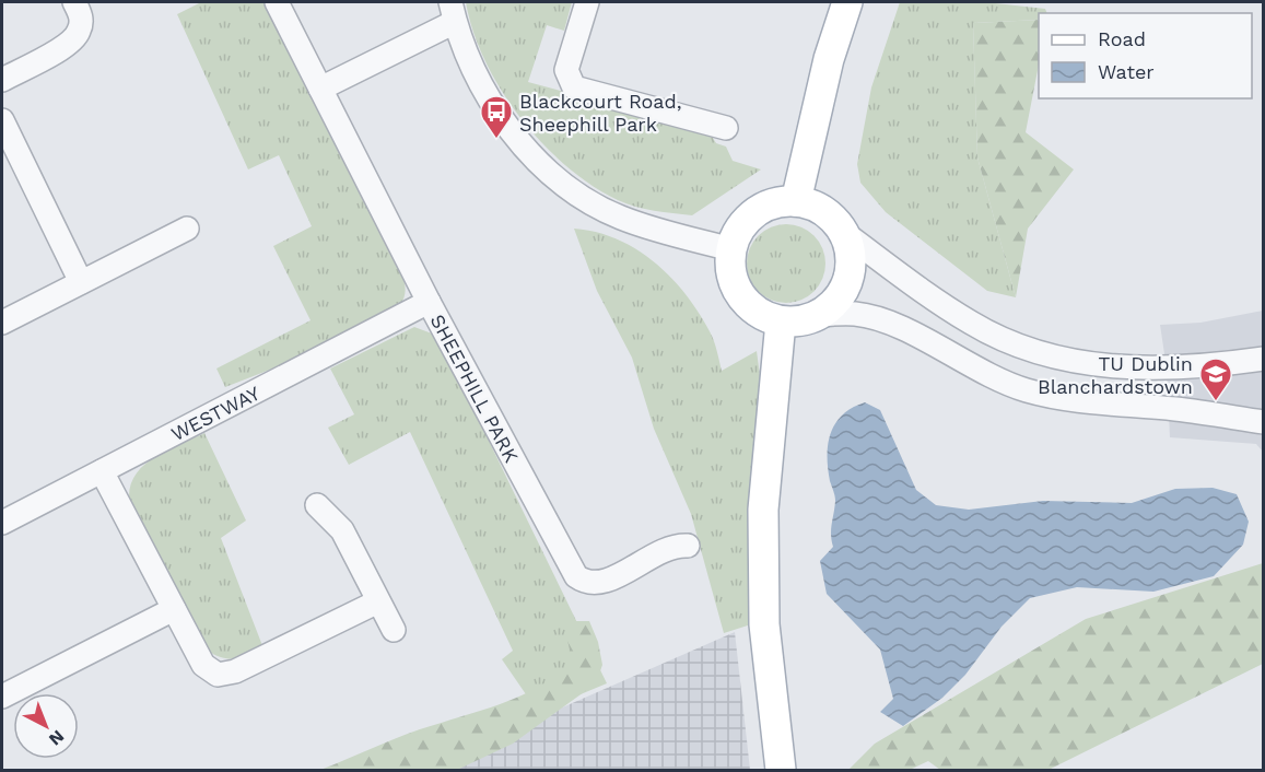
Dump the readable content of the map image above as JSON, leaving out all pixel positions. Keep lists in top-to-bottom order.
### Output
{
  "streets": {
    "street": ["SHEEPHILL PARK", "WESTWAY"]
  },
  "crossings": [
    ["SHEEPHILL PARK", "WESTWAY"]
  ],
  "places": {
    "bus stop": ["Blackcourt Road, Sheephill Park"],
    "school or university": ["TU Dublin Blanchardstown"]
  },
  "legend": ["Road", "Water"],
  "north": "bottom right"
}
